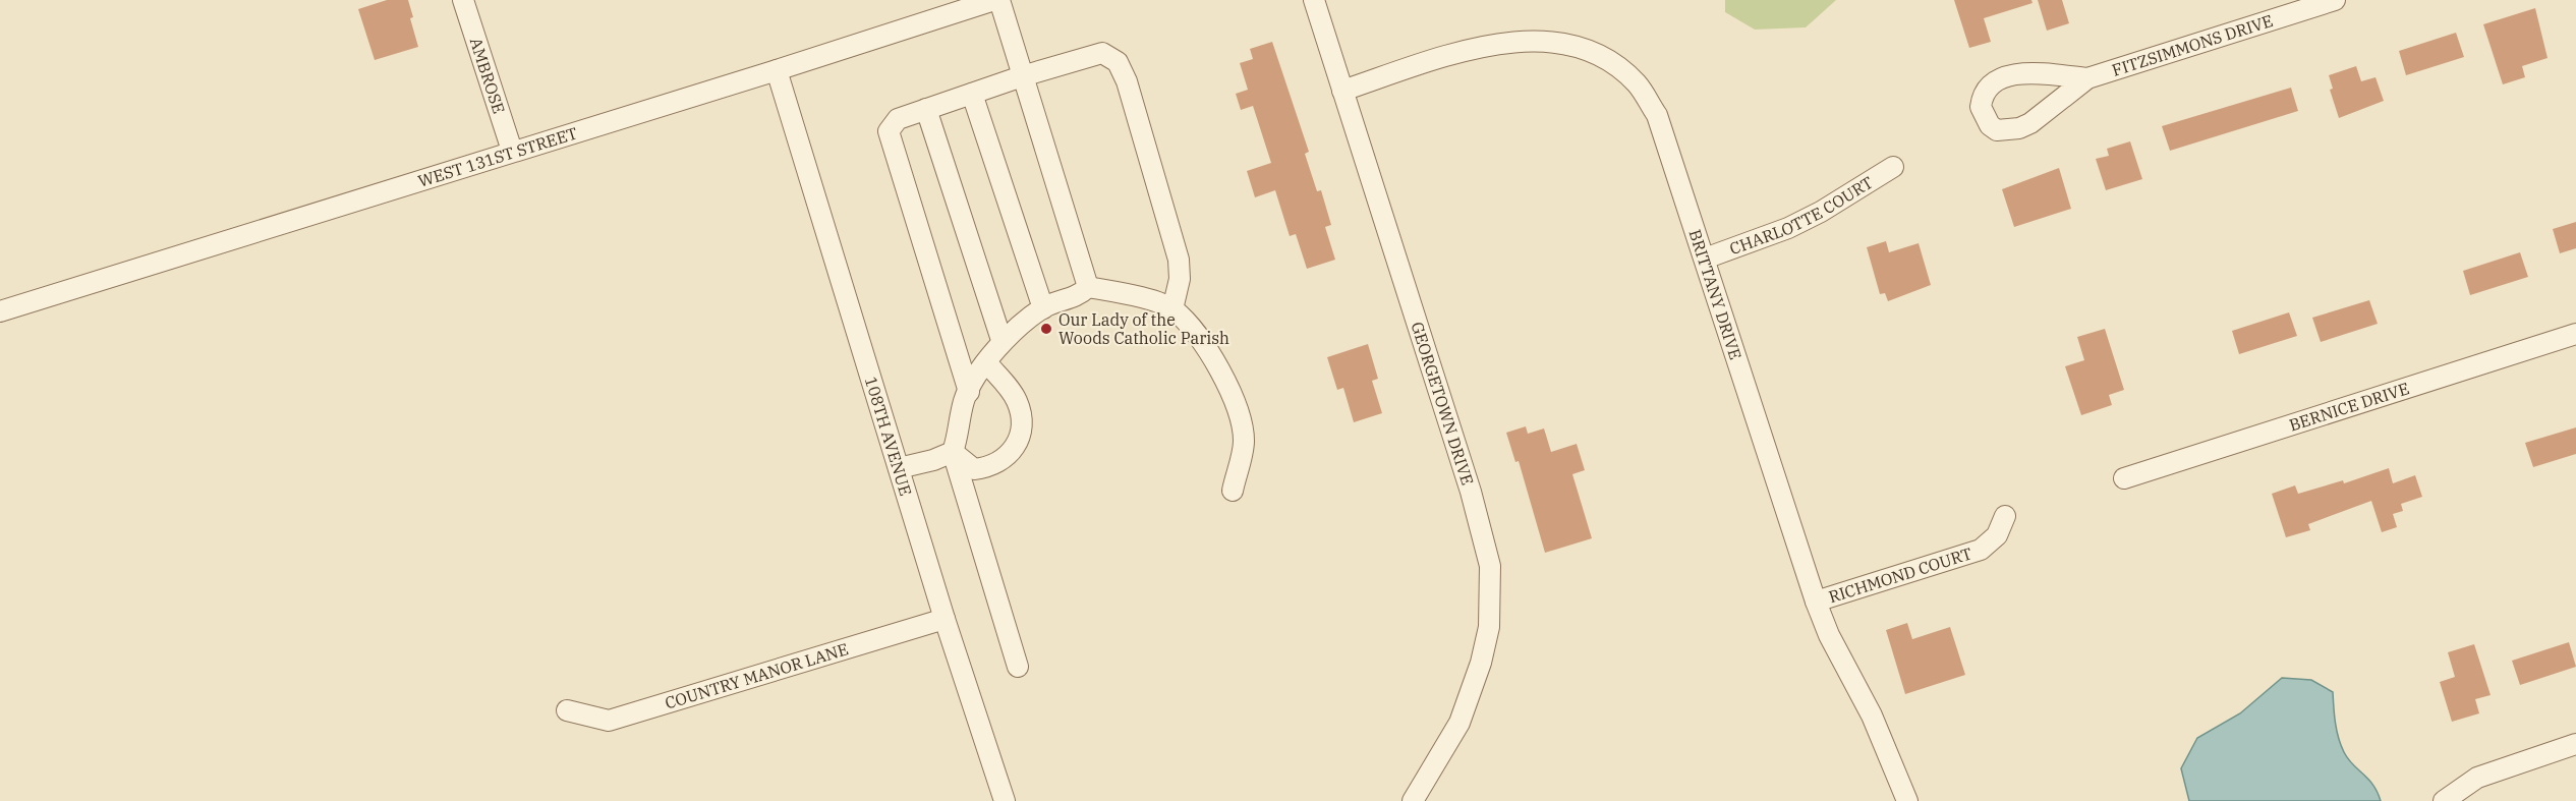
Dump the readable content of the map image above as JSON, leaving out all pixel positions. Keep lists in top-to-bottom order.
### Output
{
  "streets": {
    "street": [
      "FITZSIMMONS DRIVE",
      "AMBROSE",
      "WEST 131ST STREET",
      "CHARLOTTE COURT",
      "BRITTANY DRIVE",
      "GEORGETOWN DRIVE",
      "BERNICE DRIVE",
      "108TH AVENUE",
      "RICHMOND COURT",
      "COUNTRY MANOR LANE"
    ]
  },
  "crossings": [
    ["AMBROSE", "WEST 131ST STREET"],
    ["WEST 131ST STREET", "108TH AVENUE"],
    ["CHARLOTTE COURT", "BRITTANY DRIVE"],
    ["BRITTANY DRIVE", "GEORGETOWN DRIVE"],
    ["BRITTANY DRIVE", "RICHMOND COURT"],
    ["108TH AVENUE", "COUNTRY MANOR LANE"]
  ],
  "places": ["Our Lady of the Woods Catholic Parish"]
}
